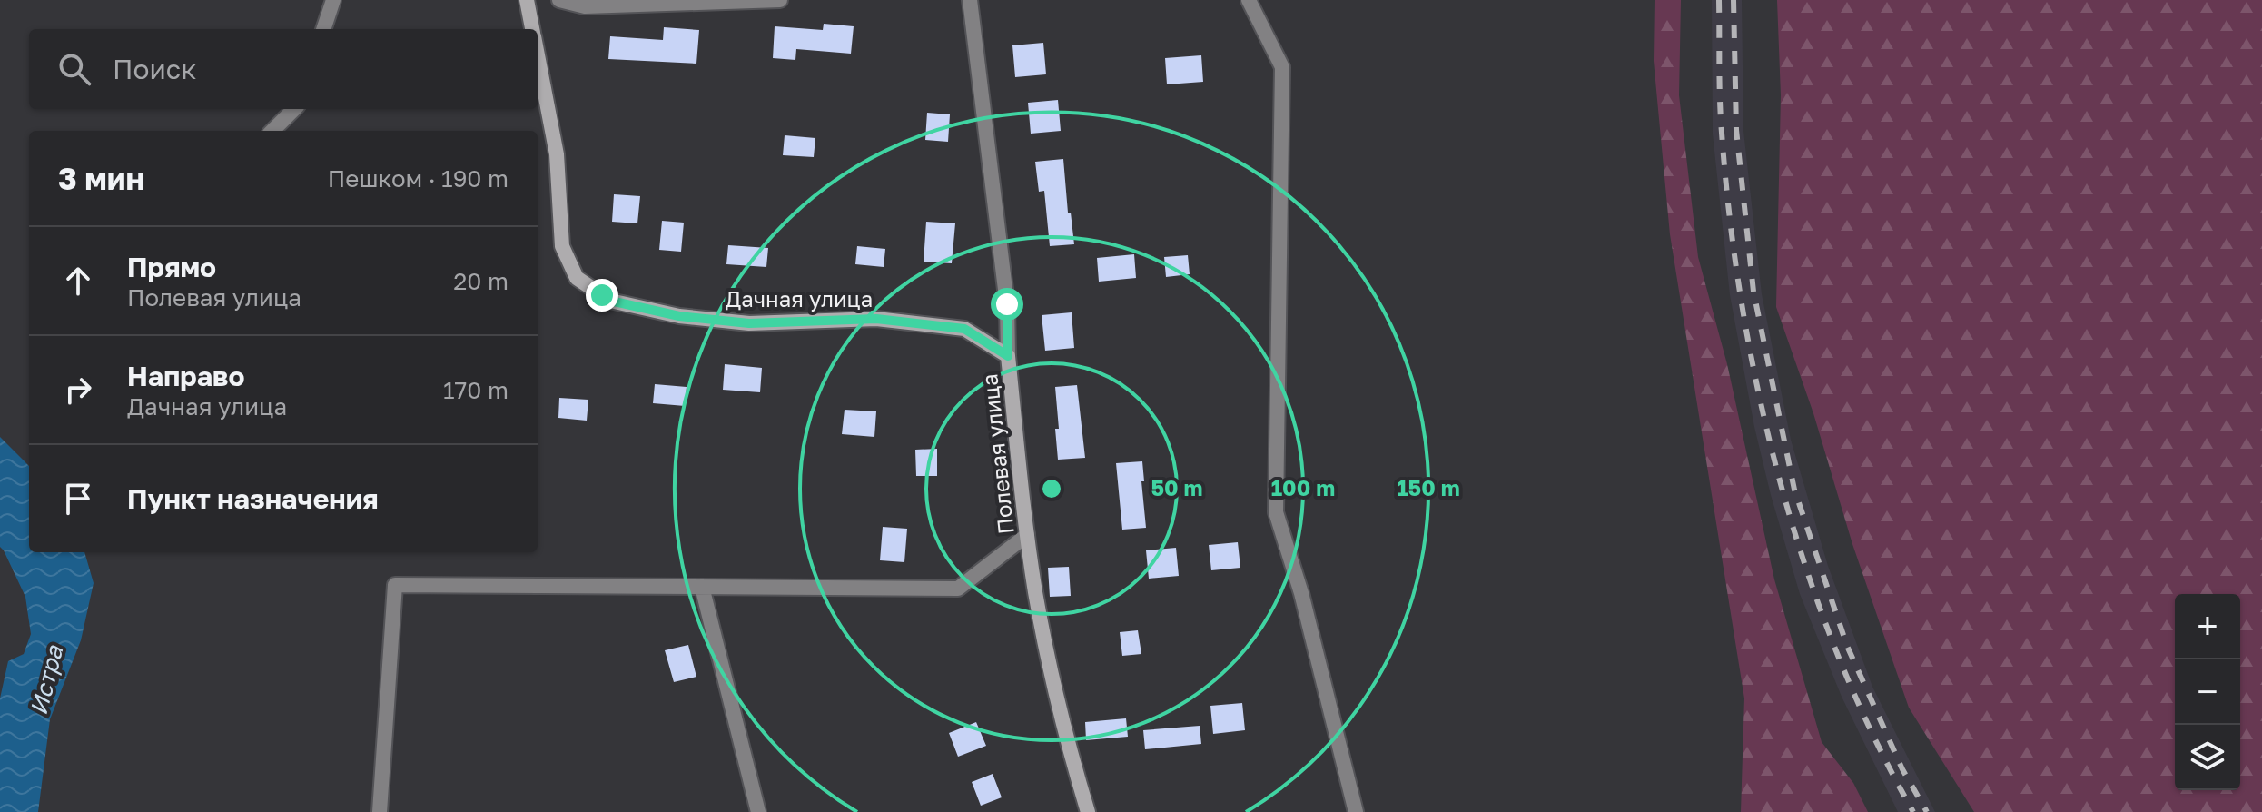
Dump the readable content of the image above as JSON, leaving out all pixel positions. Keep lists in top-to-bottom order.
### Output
{
  "streets": {
    "street": ["Дачная улица", "Полевая улица"]
  },
  "crossings": [
    ["Дачная улица", "Полевая улица"]
  ],
  "water": ["Истра"],
  "page": {
    "search": "Поиск",
    "heading": ["3 мин", "Пешком · 190 m"],
    "list": [
      ["Прямо", "Полевая улица", "20 m"],
      ["Направо", "Дачная улица", "170 m"],
      "Пункт назначения"
    ],
    "map_buttons": ["+", "−"]
  },
  "rings": ["50 m", "100 m", "150 m"]
}
